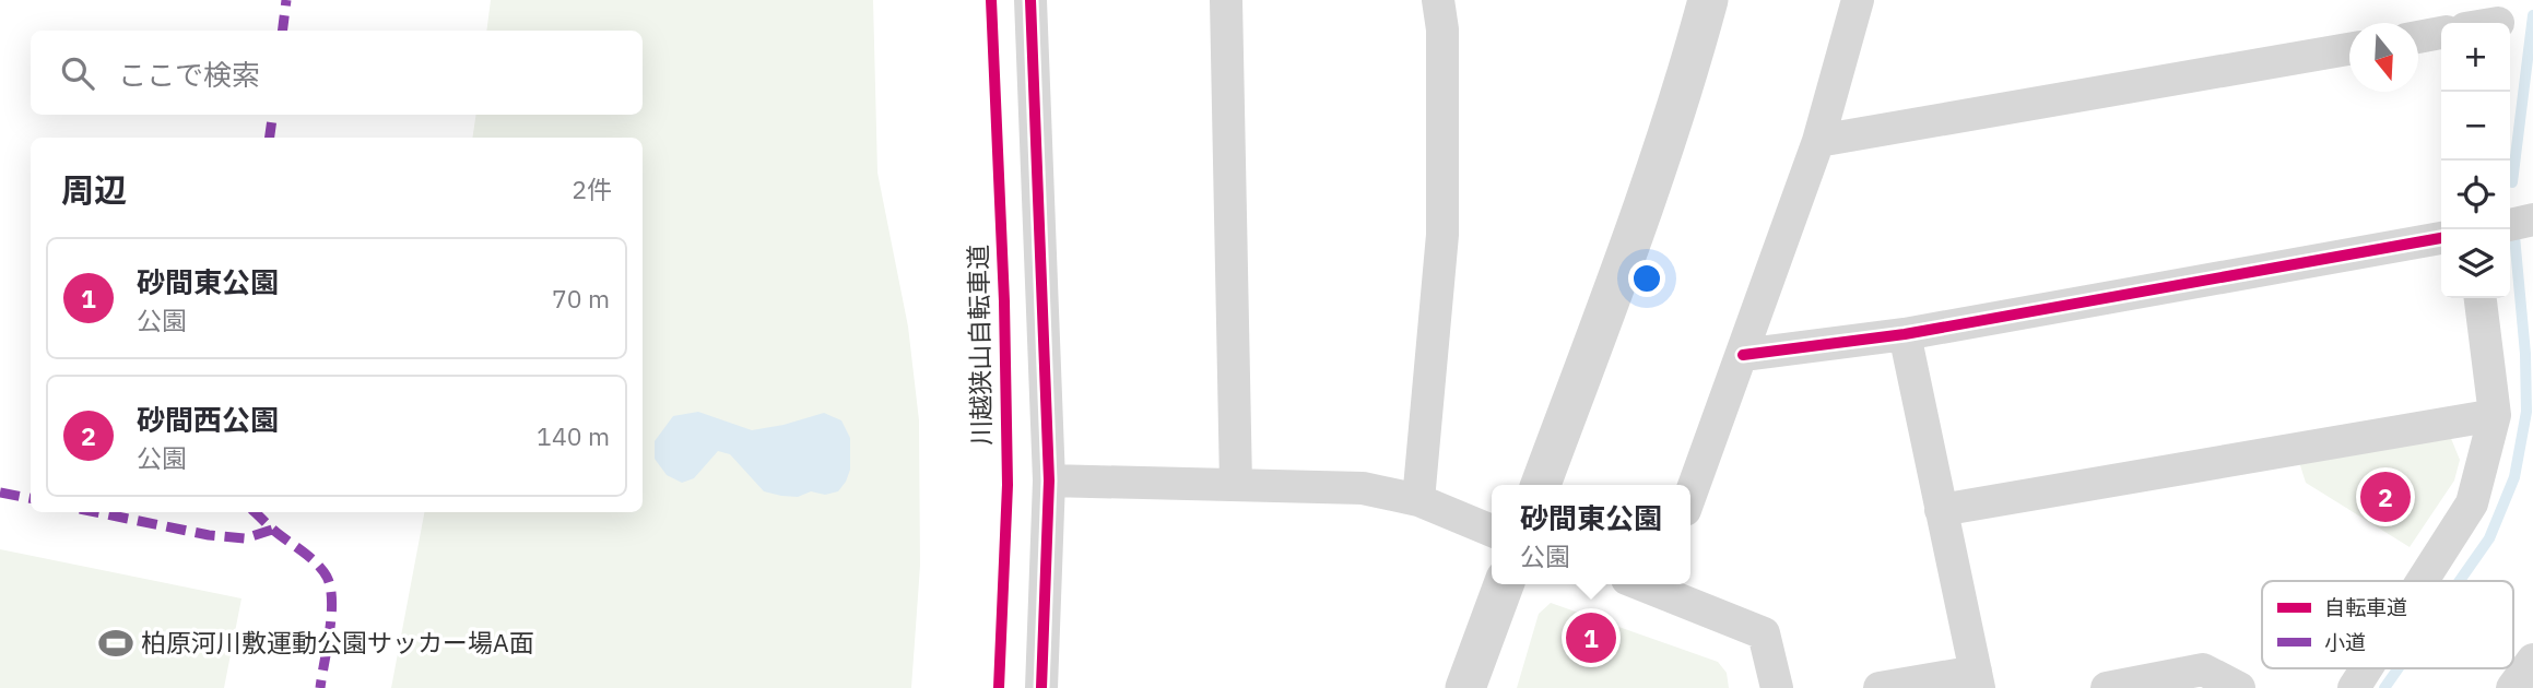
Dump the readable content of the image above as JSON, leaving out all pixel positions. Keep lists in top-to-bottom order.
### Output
{
  "streets": {
    "cycle path": ["川越狭山自転車道"]
  },
  "places": {
    "sports": ["柏原河川敷運動公園サッカー場A面"]
  },
  "legend": ["自転車道", "小道"],
  "north": "bottom",
  "page": {
    "map_buttons": ["+", "−"],
    "search": "ここで検索",
    "heading": ["周辺", "2件"],
    "list": [
      {
        "mark": "1",
        "name": "砂間東公園",
        "note": "公園",
        "value": "70 m"
      },
      {
        "mark": "2",
        "name": "砂間西公園",
        "note": "公園",
        "value": "140 m"
      }
    ],
    "pins": ["2", "1"],
    "popup": ["砂間東公園", "公園"]
  }
}
